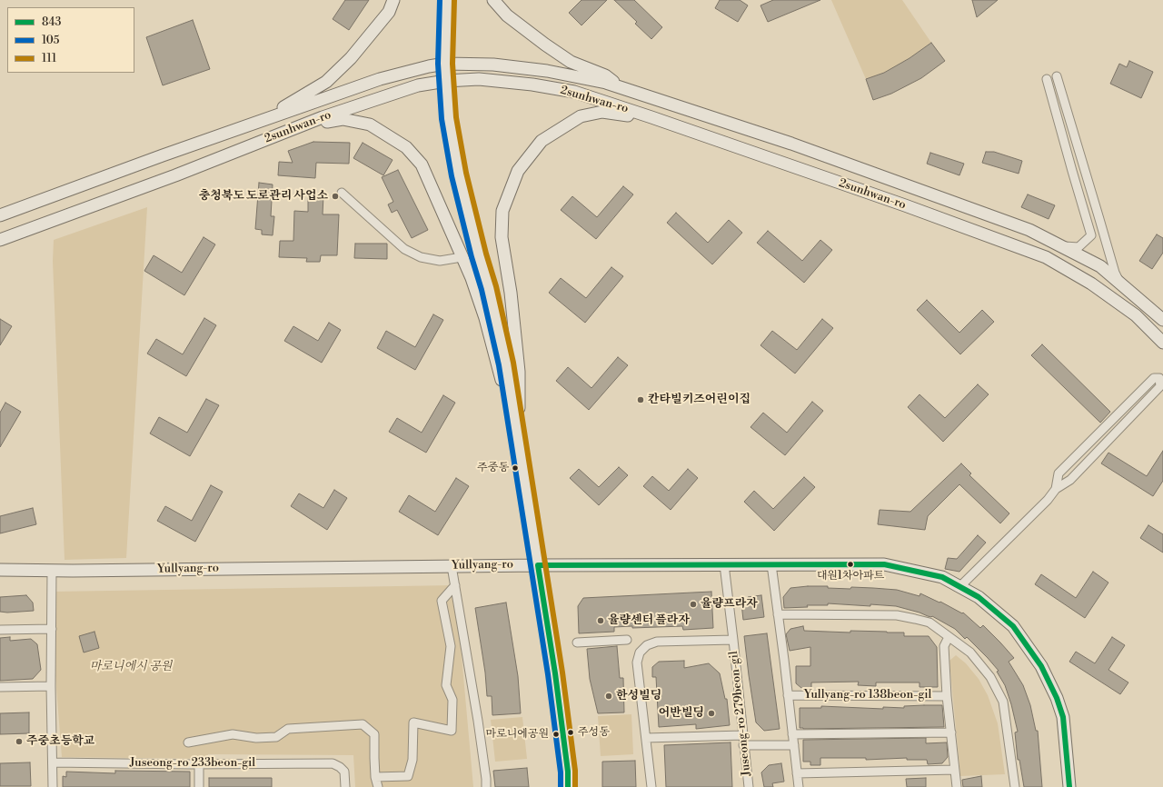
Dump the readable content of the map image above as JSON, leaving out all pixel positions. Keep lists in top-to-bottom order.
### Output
{
  "streets": {
    "street": [
      "2sunhwan-ro",
      "Yullyang-ro",
      "Yullyang-ro 138beon-gil",
      "Juseong-ro 279beon-gil",
      "Juseong-ro 233beon-gil"
    ]
  },
  "crossings": [
    ["Yullyang-ro", "Yullyang-ro 138beon-gil"],
    ["Yullyang-ro", "Juseong-ro 279beon-gil"]
  ],
  "parks": ["마로니에시 공원"],
  "places": [
    "충청북도 도로관리 사업소",
    "칸타빌키즈어린이집",
    "주중동",
    "대원1차아파트",
    "율량프라자",
    "율량센터 플라자",
    "한성빌딩",
    "어반빌딩",
    "주성동",
    "마로니에공원",
    "주중초등학교"
  ],
  "lines": ["transit line 105", "transit line 111", "transit line 843"],
  "legend": ["843", "105", "111"]
}
